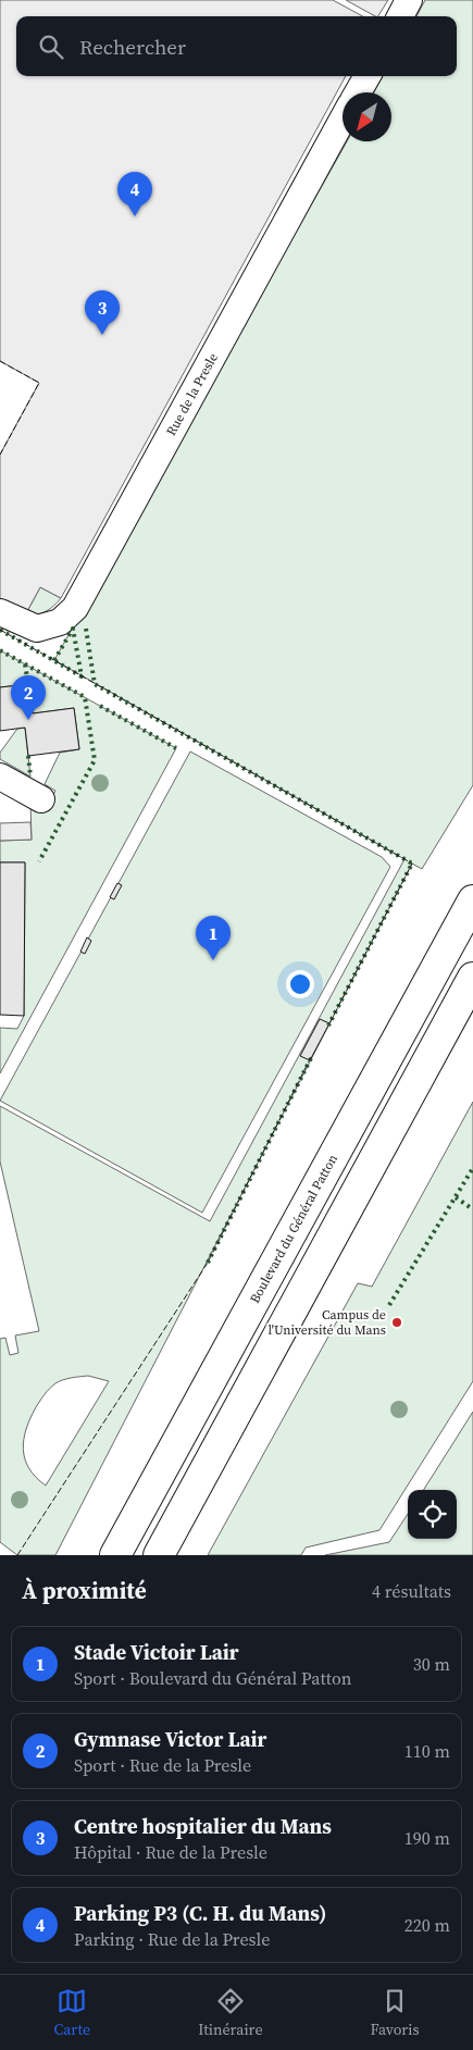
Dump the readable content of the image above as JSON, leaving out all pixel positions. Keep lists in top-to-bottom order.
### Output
{
  "streets": {
    "highway": ["Boulevard du Général Patton"],
    "street": ["Rue de la Presle"]
  },
  "places": ["Campus de l'Université du Mans"],
  "north": "bottom left",
  "page": {
    "search": "Rechercher",
    "pins": [
      "4",
      "3",
      "2",
      "1"
    ],
    "heading": ["À proximité", "4 résultats"],
    "list": [
      {
        "mark": "1",
        "name": "Stade Victoir Lair",
        "note": "Sport · Boulevard du Général Patton",
        "value": "30 m"
      },
      {
        "mark": "2",
        "name": "Gymnase Victor Lair",
        "note": "Sport · Rue de la Presle",
        "value": "110 m"
      },
      {
        "mark": "3",
        "name": "Centre hospitalier du Mans",
        "note": "Hôpital · Rue de la Presle",
        "value": "190 m"
      },
      {
        "mark": "4",
        "name": "Parking P3 (C. H. du Mans)",
        "note": "Parking · Rue de la Presle",
        "value": "220 m"
      }
    ],
    "nav": ["Carte", "Itinéraire", "Favoris"]
  }
}
